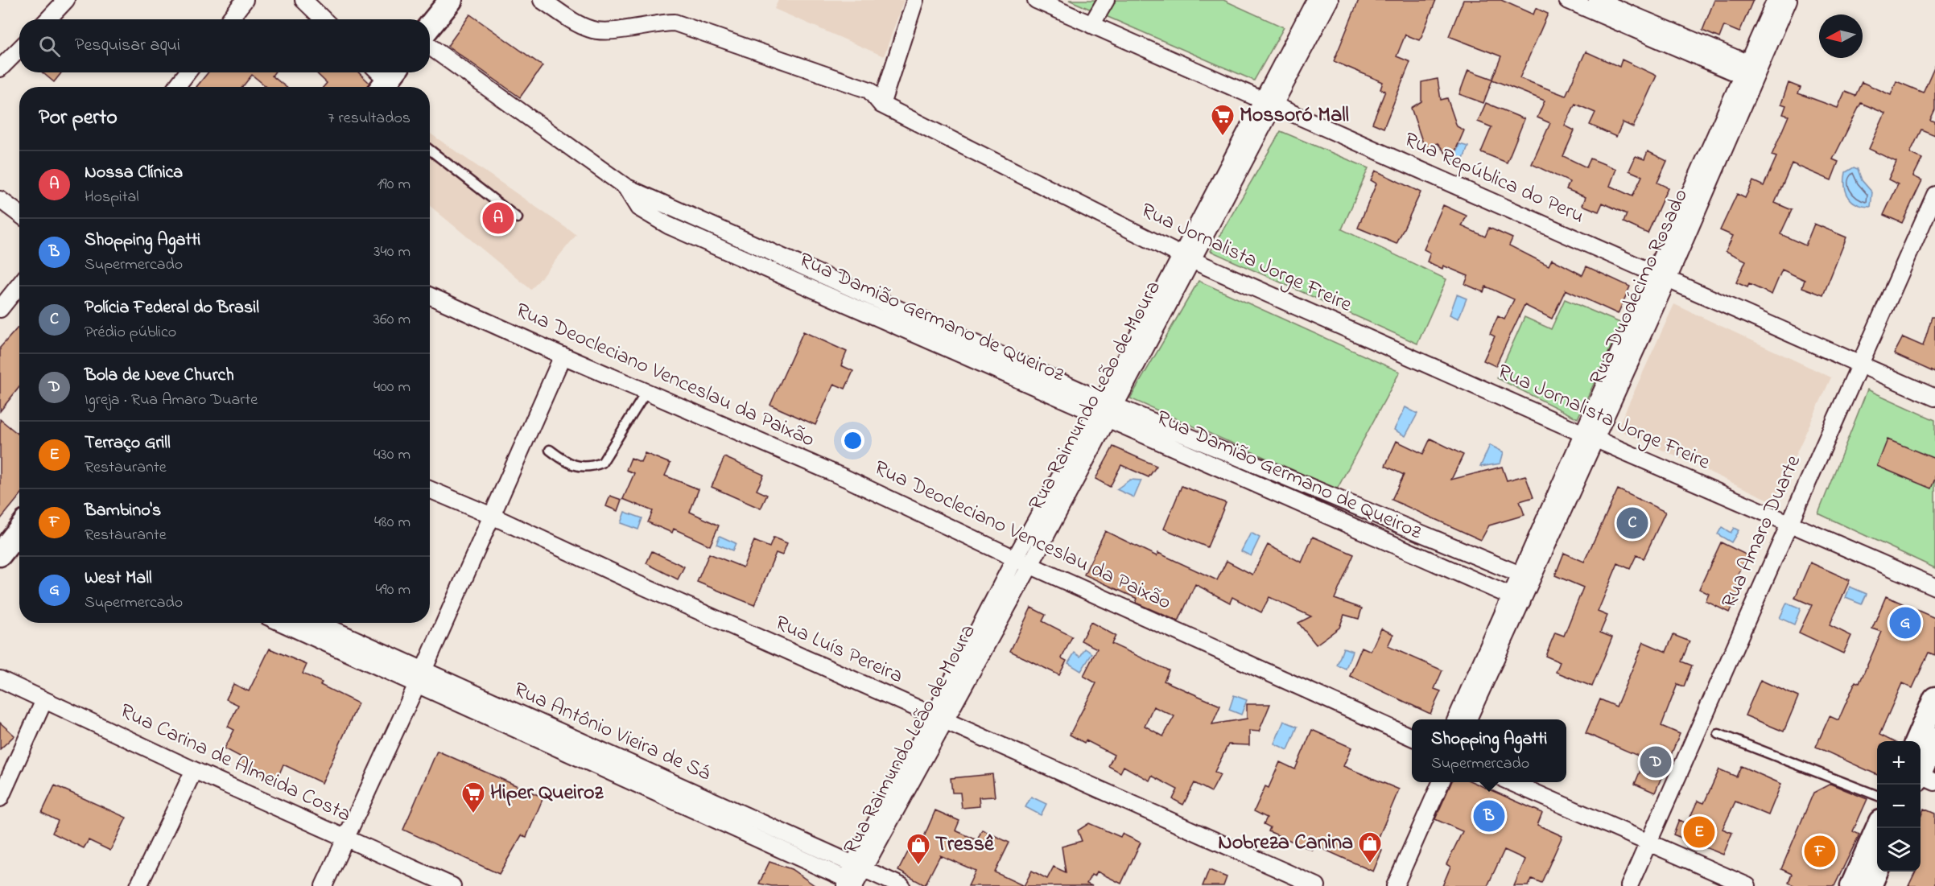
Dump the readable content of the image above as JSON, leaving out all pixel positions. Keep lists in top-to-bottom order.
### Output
{
  "streets": {
    "street": [
      "Rua República do Peru",
      "Rua Jornalista Jorge Freire",
      "Rua Duodécimo Rosado",
      "Rua Damião Germano de Queiroz",
      "Rua Deocleciano Venceslau da Paixão",
      "Rua Raimundo Leão de Moura",
      "Rua Amaro Duarte",
      "Rua Luís Pereira",
      "Rua Antônio Vieira de Sá",
      "Rua Carina de Almeida Costa"
    ]
  },
  "crossings": [
    ["Rua República do Peru", "Rua Duodécimo Rosado"],
    ["Rua República do Peru", "Rua Raimundo Leão de Moura"],
    ["Rua República do Peru", "Rua Amaro Duarte"],
    ["Rua Jornalista Jorge Freire", "Rua Duodécimo Rosado"],
    ["Rua Jornalista Jorge Freire", "Rua Raimundo Leão de Moura"],
    ["Rua Jornalista Jorge Freire", "Rua Amaro Duarte"],
    ["Rua Duodécimo Rosado", "Rua Damião Germano de Queiroz"],
    ["Rua Damião Germano de Queiroz", "Rua Raimundo Leão de Moura"],
    ["Rua Deocleciano Venceslau da Paixão", "Rua Raimundo Leão de Moura"],
    ["Rua Raimundo Leão de Moura", "Rua Luís Pereira"],
    ["Rua Raimundo Leão de Moura", "Rua Antônio Vieira de Sá"]
  ],
  "places": {
    "supermarket": ["Mossoró Mall", "Hiper Queiroz"],
    "shop": ["Nobreza Canina", "Tressê"]
  },
  "north": "left",
  "page": {
    "search": "Pesquisar aqui",
    "heading": ["Por perto", "7 resultados"],
    "list": [
      {
        "mark": "A",
        "name": "Nossa Clínica",
        "note": "Hospital",
        "value": "190 m"
      },
      {
        "mark": "B",
        "name": "Shopping Agatti",
        "note": "Supermercado",
        "value": "340 m"
      },
      {
        "mark": "C",
        "name": "Polícia Federal do Brasil",
        "note": "Prédio público",
        "value": "360 m"
      },
      {
        "mark": "D",
        "name": "Bola de Neve Church",
        "note": "Igreja · Rua Amaro Duarte",
        "value": "400 m"
      },
      {
        "mark": "E",
        "name": "Terraço Grill",
        "note": "Restaurante",
        "value": "430 m"
      },
      {
        "mark": "F",
        "name": "Bambino's",
        "note": "Restaurante",
        "value": "480 m"
      },
      {
        "mark": "G",
        "name": "West Mall",
        "note": "Supermercado",
        "value": "490 m"
      }
    ],
    "pins": [
      "A",
      "C",
      "G",
      "D",
      "B",
      "E",
      "F"
    ],
    "popup": ["Shopping Agatti", "Supermercado"],
    "map_buttons": ["+", "−"]
  }
}
